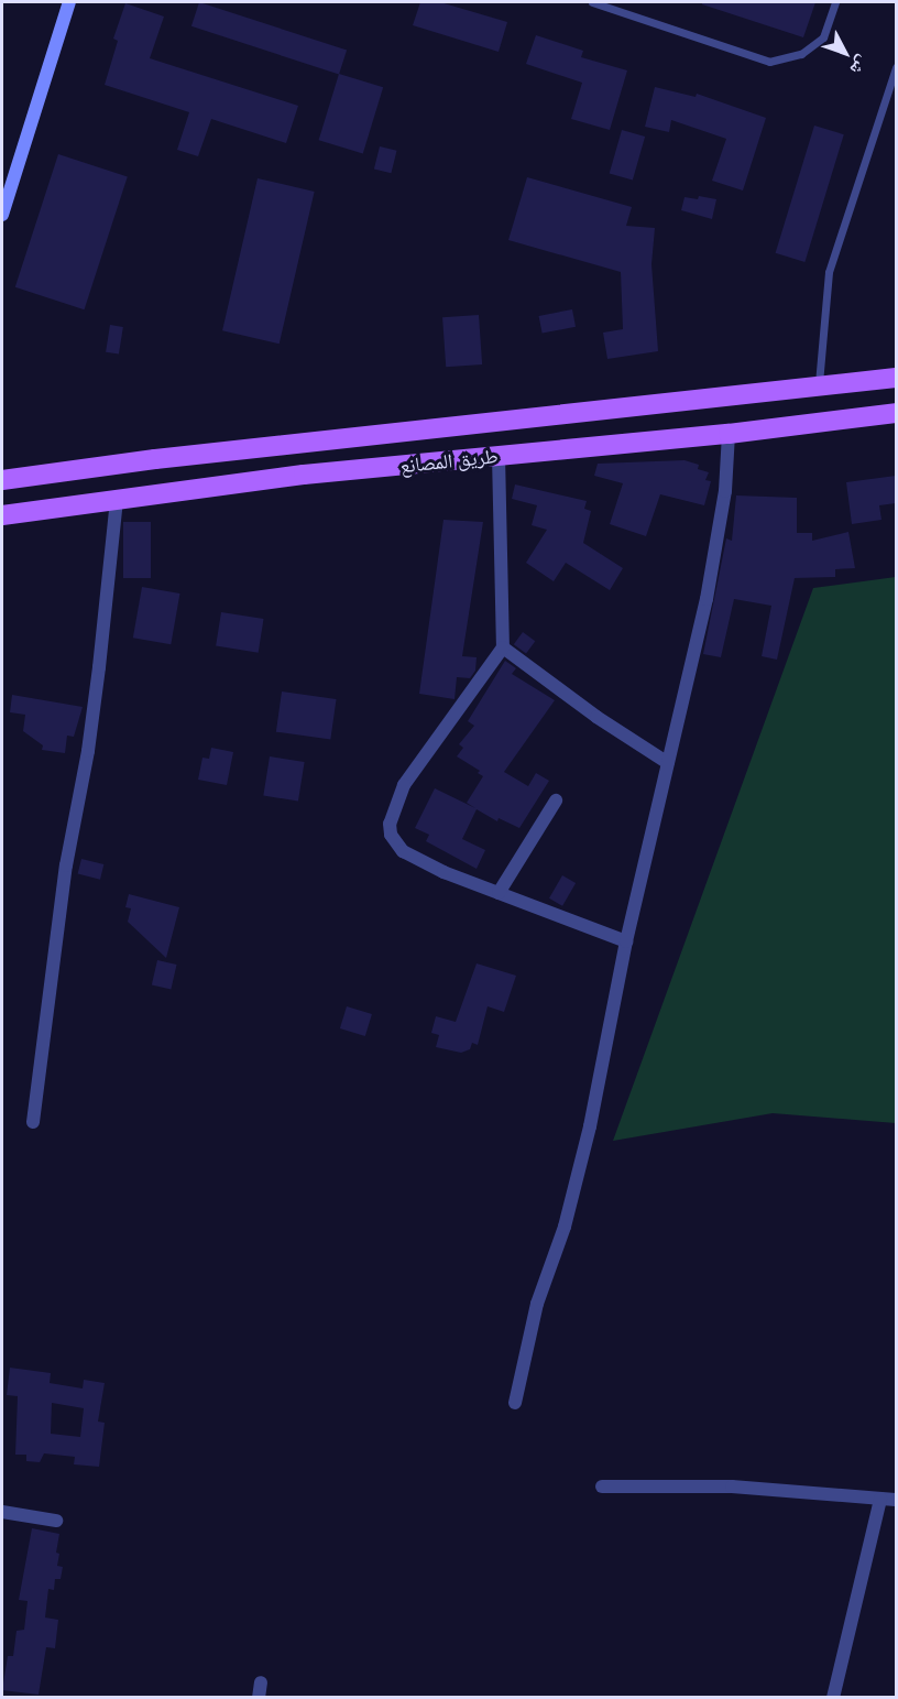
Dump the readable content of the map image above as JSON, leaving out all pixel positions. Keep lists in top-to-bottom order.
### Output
{
  "streets": {
    "main road": ["طريق المصانع"]
  },
  "north": "bottom right"
}
